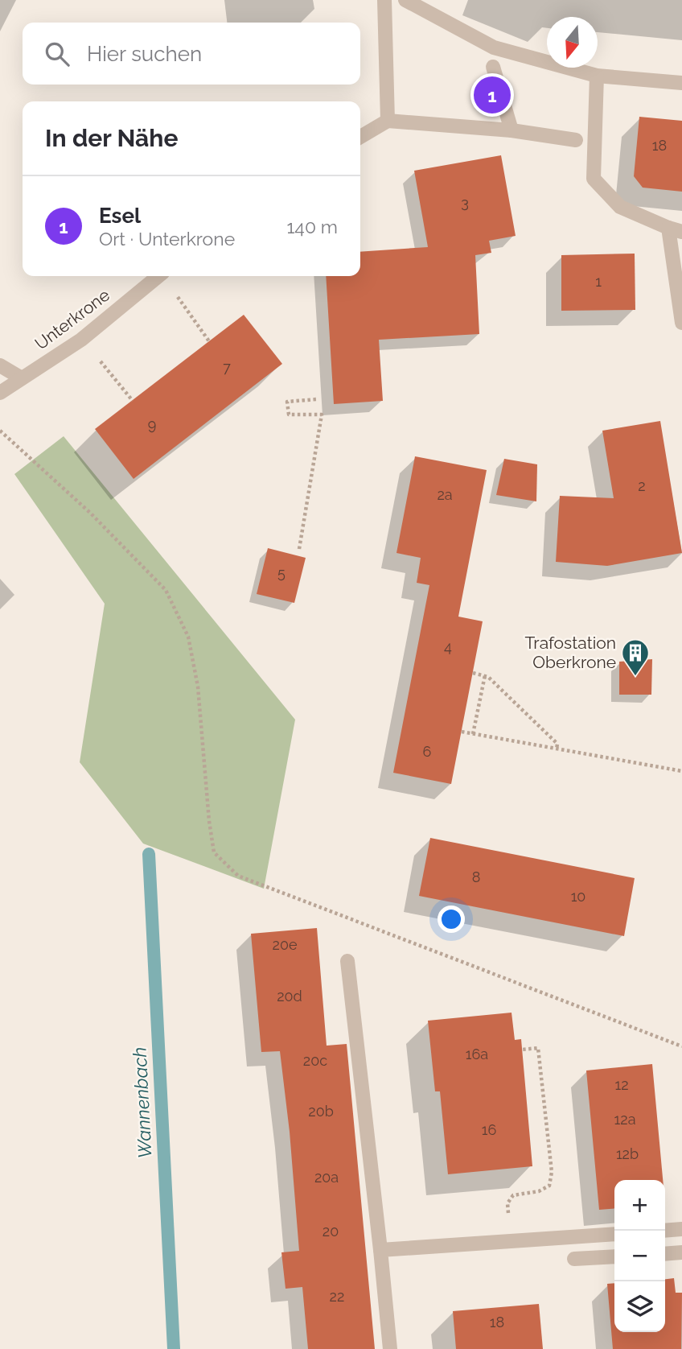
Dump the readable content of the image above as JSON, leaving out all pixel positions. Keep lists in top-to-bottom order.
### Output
{
  "streets": {
    "street": ["Unterkrone"]
  },
  "water": ["Wannenbach"],
  "places": {
    "building": ["Trafostation Oberkrone"]
  },
  "house_numbers": [
    "18",
    "3",
    "1",
    "7",
    "9",
    "2",
    "2a",
    "5",
    "4",
    "6",
    "8",
    "10",
    "20e",
    "20d",
    "16a",
    "20c",
    "12",
    "20b",
    "12a",
    "16",
    "12b",
    "20a",
    "20",
    "22",
    "18"
  ],
  "north": "bottom",
  "page": {
    "search": "Hier suchen",
    "pins": "1",
    "heading": "In der Nähe",
    "list": [
      {
        "mark": "1",
        "name": "Esel",
        "note": "Ort · Unterkrone",
        "value": "140 m"
      }
    ],
    "map_buttons": ["+", "−"]
  }
}
